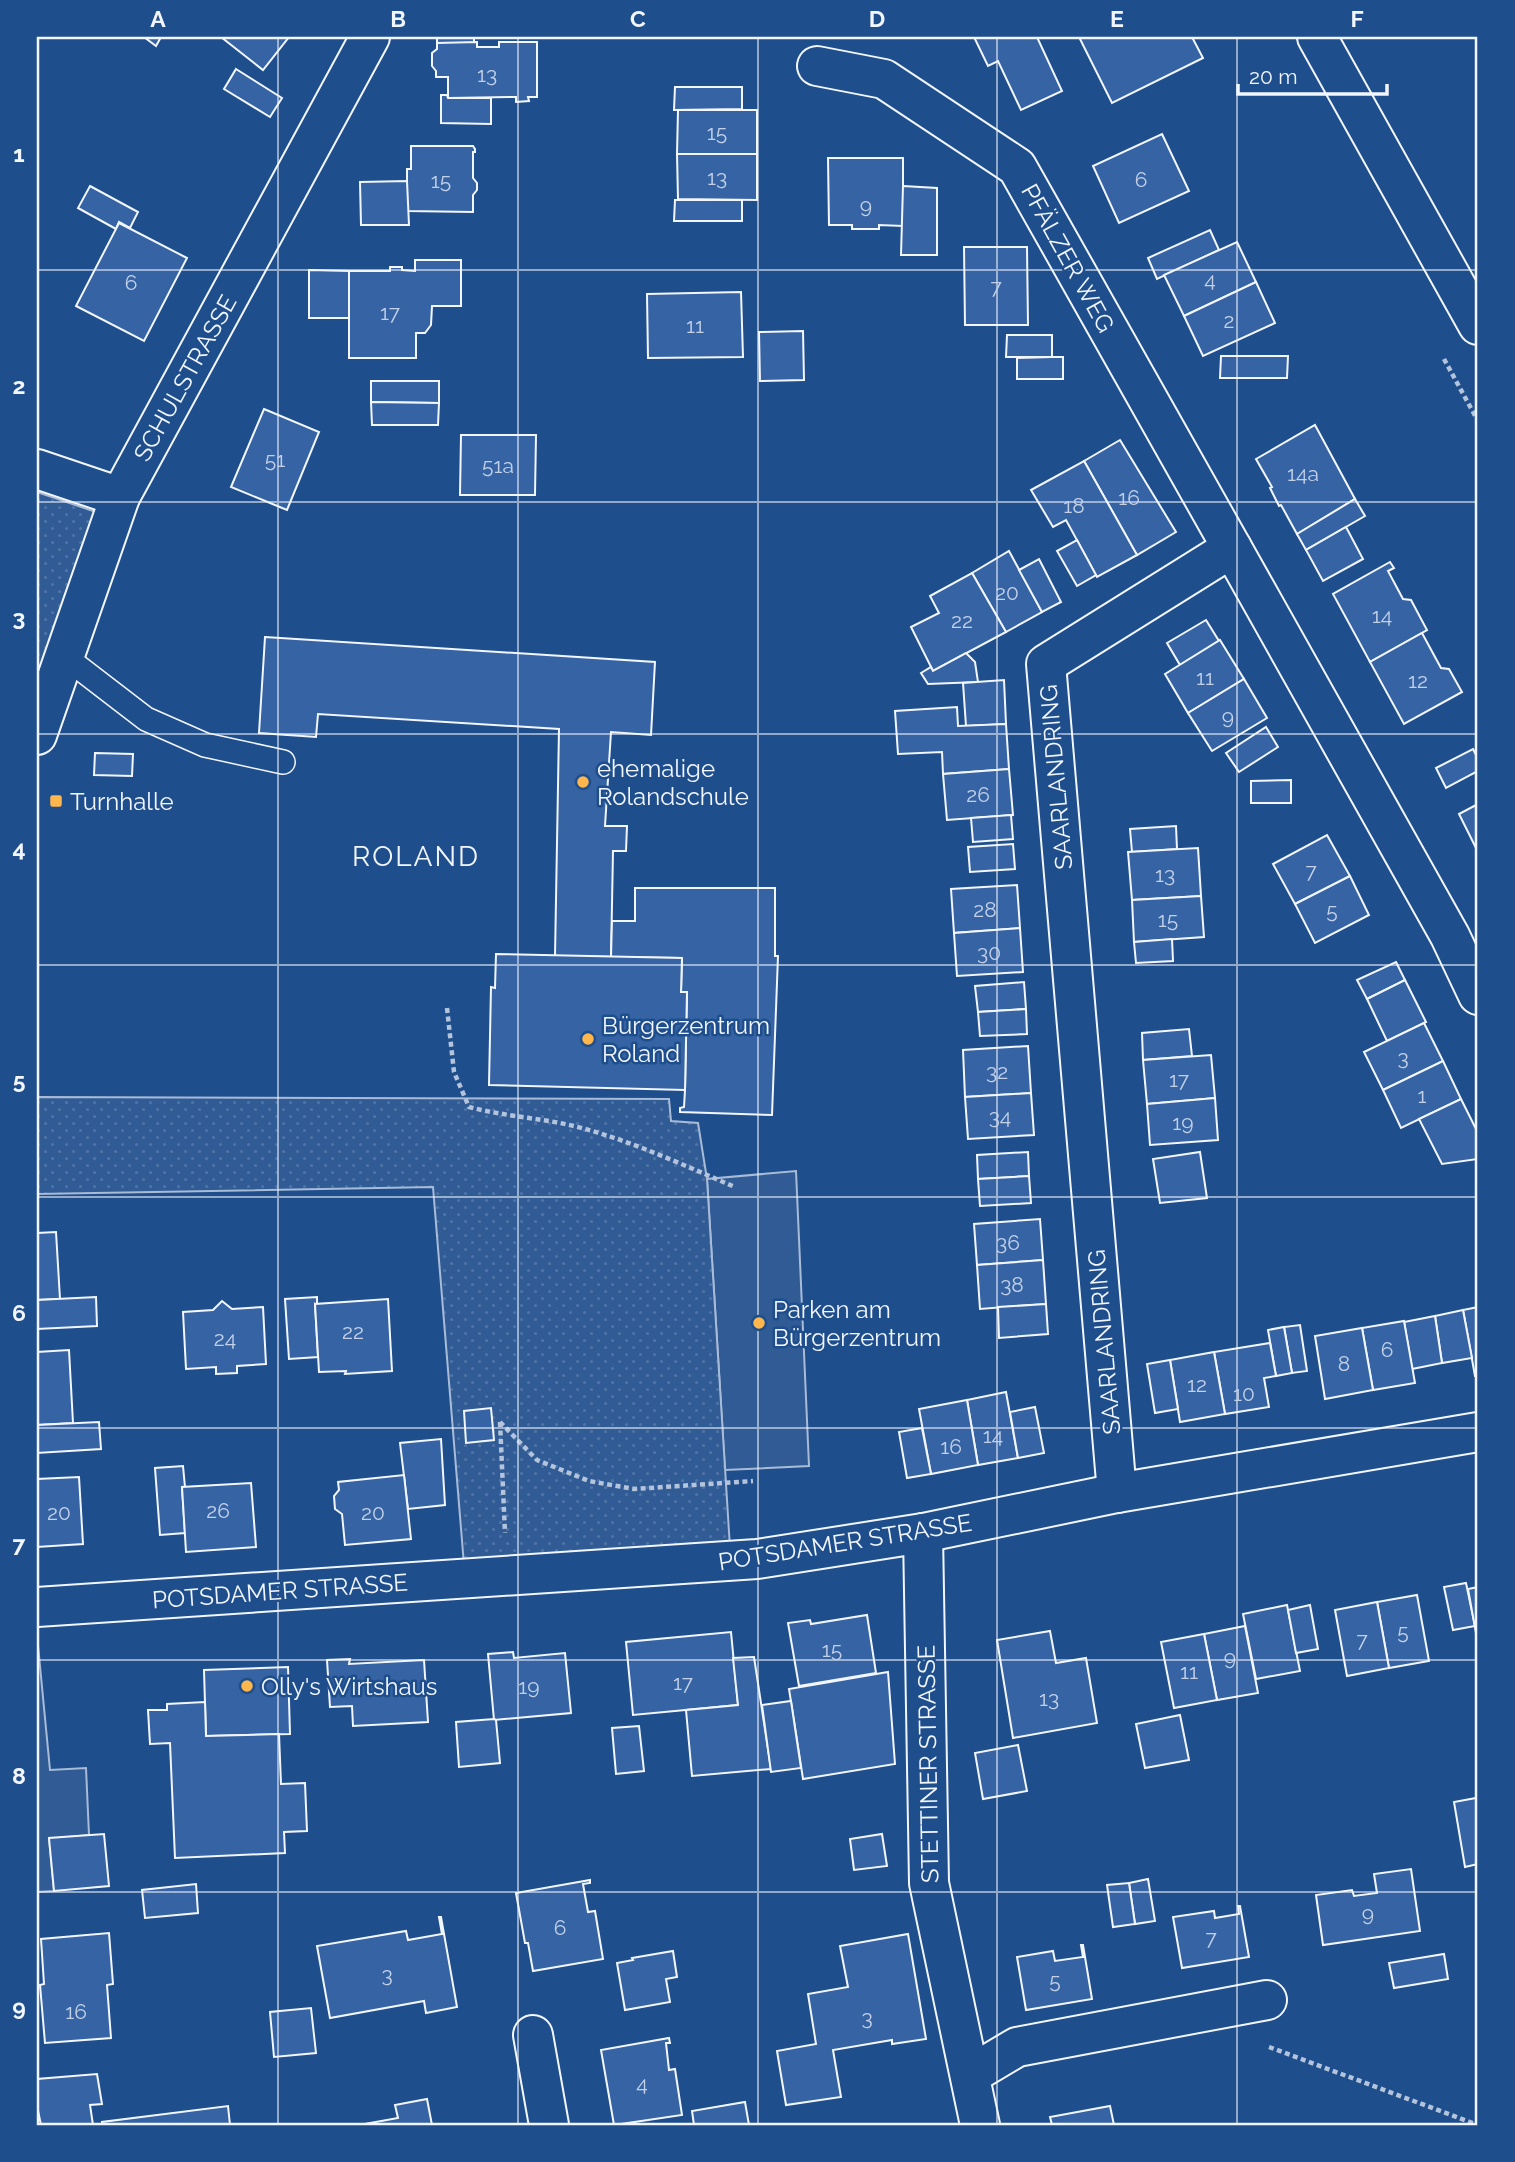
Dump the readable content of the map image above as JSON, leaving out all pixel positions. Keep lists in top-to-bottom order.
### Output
{
  "streets": {
    "street": [
      "PFÄLZER WEG",
      "SCHULSTRASSE",
      "SAARLANDRING",
      "POTSDAMER STRASSE",
      "STETTINER STRASSE"
    ]
  },
  "crossings": [
    ["PFÄLZER WEG", "SAARLANDRING"],
    ["SAARLANDRING", "POTSDAMER STRASSE"],
    ["POTSDAMER STRASSE", "STETTINER STRASSE"]
  ],
  "districts": ["ROLAND"],
  "places": {
    "other": [
      "ehemalige Rolandschule",
      "Bürgerzentrum Roland",
      "Parken am Bürgerzentrum",
      "Olly's Wirtshaus"
    ],
    "transit": ["Turnhalle"]
  },
  "house_numbers": [
    "13",
    "15",
    "13",
    "6",
    "15",
    "9",
    "4",
    "6",
    "7",
    "17",
    "2",
    "11",
    "51",
    "51a",
    "14a",
    "16",
    "18",
    "20",
    "14",
    "22",
    "11",
    "12",
    "9",
    "26",
    "7",
    "13",
    "28",
    "5",
    "15",
    "30",
    "3",
    "32",
    "17",
    "1",
    "34",
    "19",
    "36",
    "38",
    "22",
    "24",
    "6",
    "8",
    "12",
    "10",
    "14",
    "16",
    "26",
    "20",
    "20",
    "5",
    "7",
    "15",
    "9",
    "11",
    "17",
    "19",
    "13",
    "9",
    "6",
    "7",
    "3",
    "5",
    "16",
    "3",
    "4"
  ],
  "scale_bar": "20 m",
  "grid": {
    "columns": [
      "A",
      "B",
      "C",
      "D",
      "E",
      "F"
    ],
    "rows": [
      "1",
      "2",
      "3",
      "4",
      "5",
      "6",
      "7",
      "8",
      "9"
    ]
  }
}
